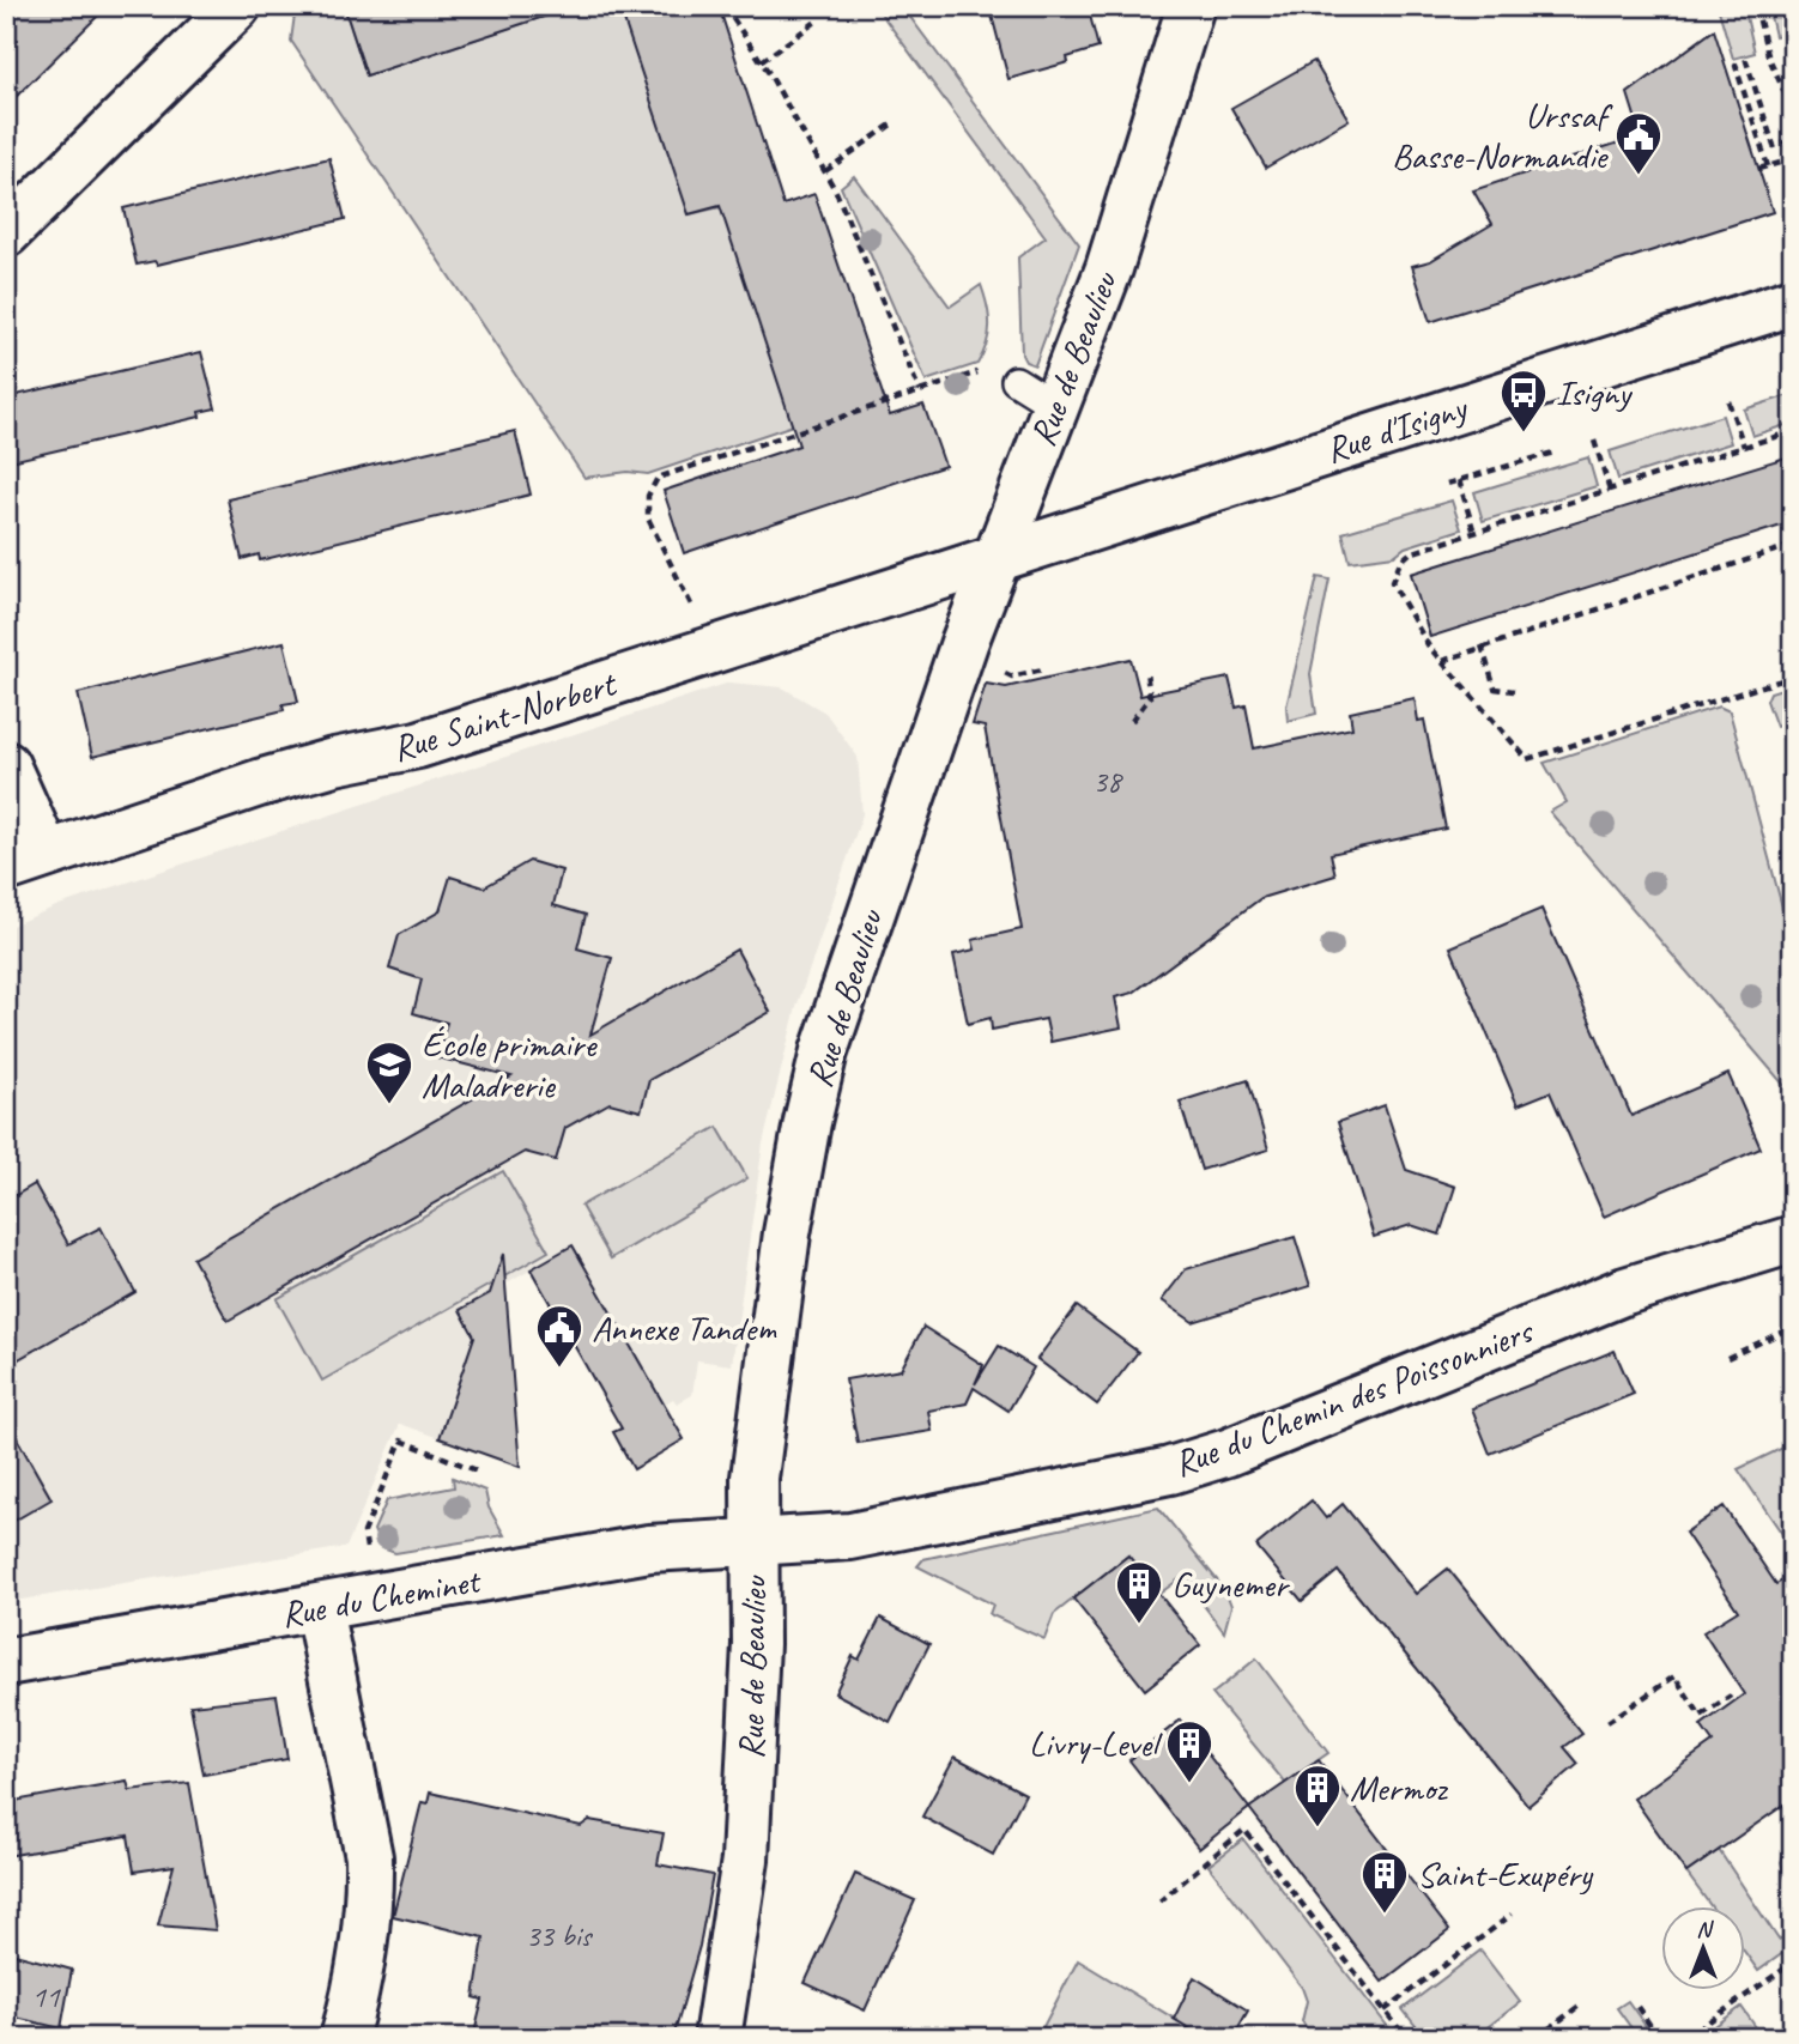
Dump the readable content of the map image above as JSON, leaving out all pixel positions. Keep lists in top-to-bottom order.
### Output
{
  "streets": {
    "street": [
      "Rue de Beaulieu",
      "Rue d'Isigny",
      "Rue Saint-Norbert",
      "Rue du Chemin des Poissonniers",
      "Rue du Cheminet"
    ]
  },
  "crossings": [
    ["Rue de Beaulieu", "Rue d'Isigny"],
    ["Rue de Beaulieu", "Rue Saint-Norbert"],
    ["Rue de Beaulieu", "Rue du Chemin des Poissonniers"],
    ["Rue de Beaulieu", "Rue du Cheminet"],
    ["Rue d'Isigny", "Rue Saint-Norbert"],
    ["Rue du Chemin des Poissonniers", "Rue du Cheminet"]
  ],
  "places": {
    "public building": ["Urssaf Basse-Normandie", "Annexe Tandem"],
    "bus stop": ["Isigny"],
    "school or university": ["École primaire Maladrerie"],
    "building": [
      "Guynemer",
      "Livry-Level",
      "Mermoz",
      "Saint-Exupéry"
    ]
  },
  "house_numbers": ["38", "33 bis", "11"],
  "north": "top"
}
